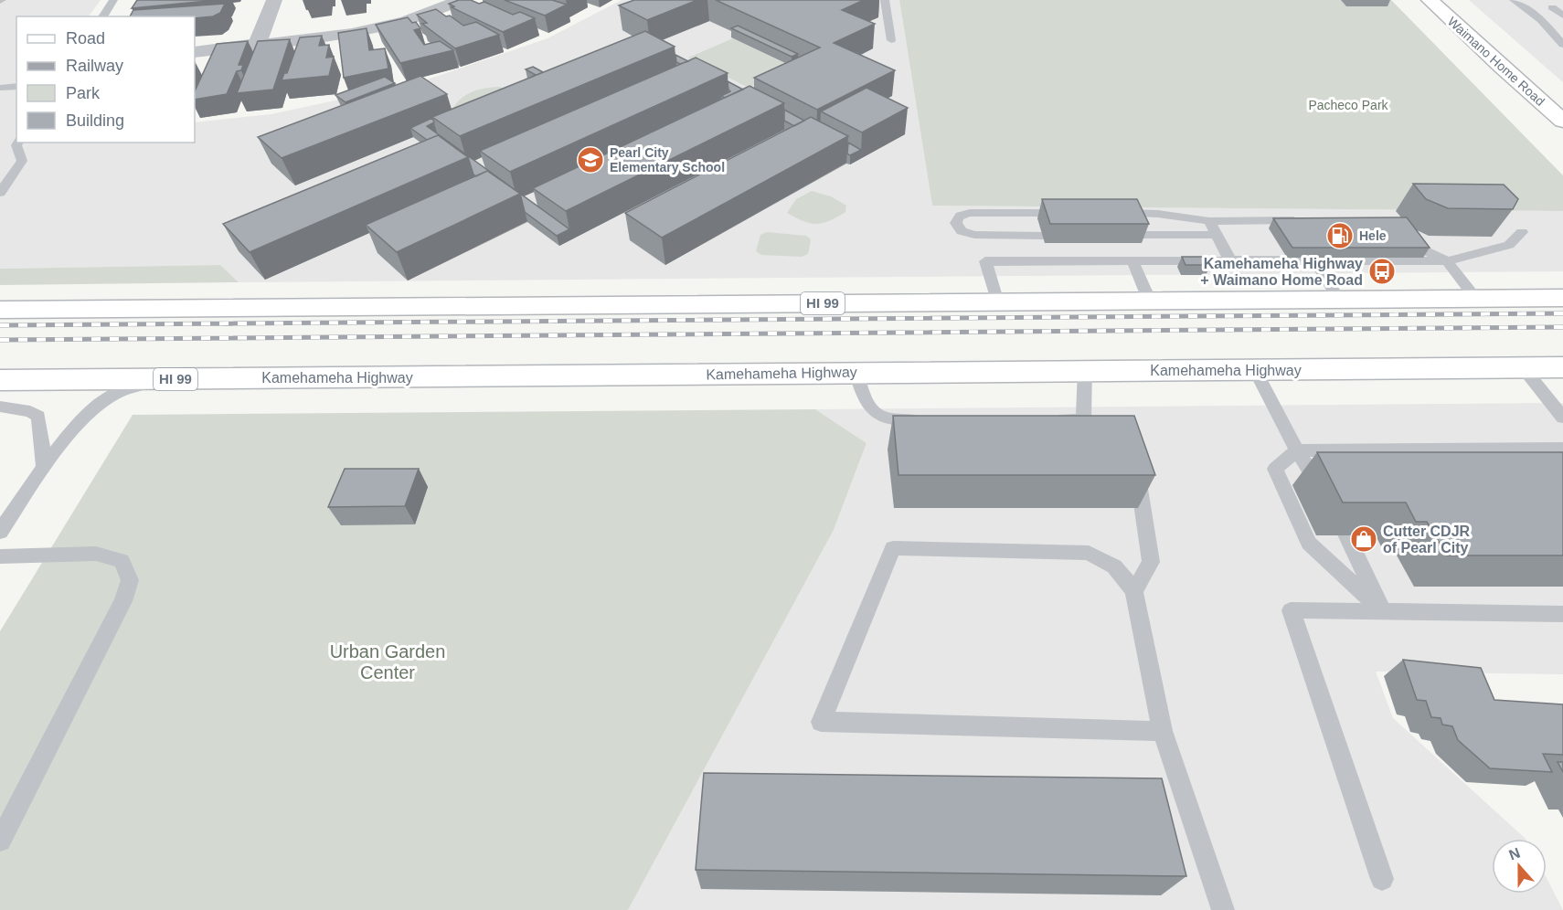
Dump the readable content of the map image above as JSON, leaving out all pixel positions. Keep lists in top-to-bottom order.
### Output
{
  "streets": {
    "main road": ["Waimano Home Road", "HI 99", "Kamehameha Highway"]
  },
  "parks": ["Pacheco Park", "Urban Garden Center"],
  "places": {
    "school or university": ["Pearl City Elementary School"],
    "fuel station": ["Hele"],
    "bus stop": ["Kamehameha Highway + Waimano Home Road"],
    "shop": ["Cutter CDJR of Pearl City"]
  },
  "legend": [
    "Road",
    "Railway",
    "Park",
    "Building"
  ],
  "north": "top"
}
